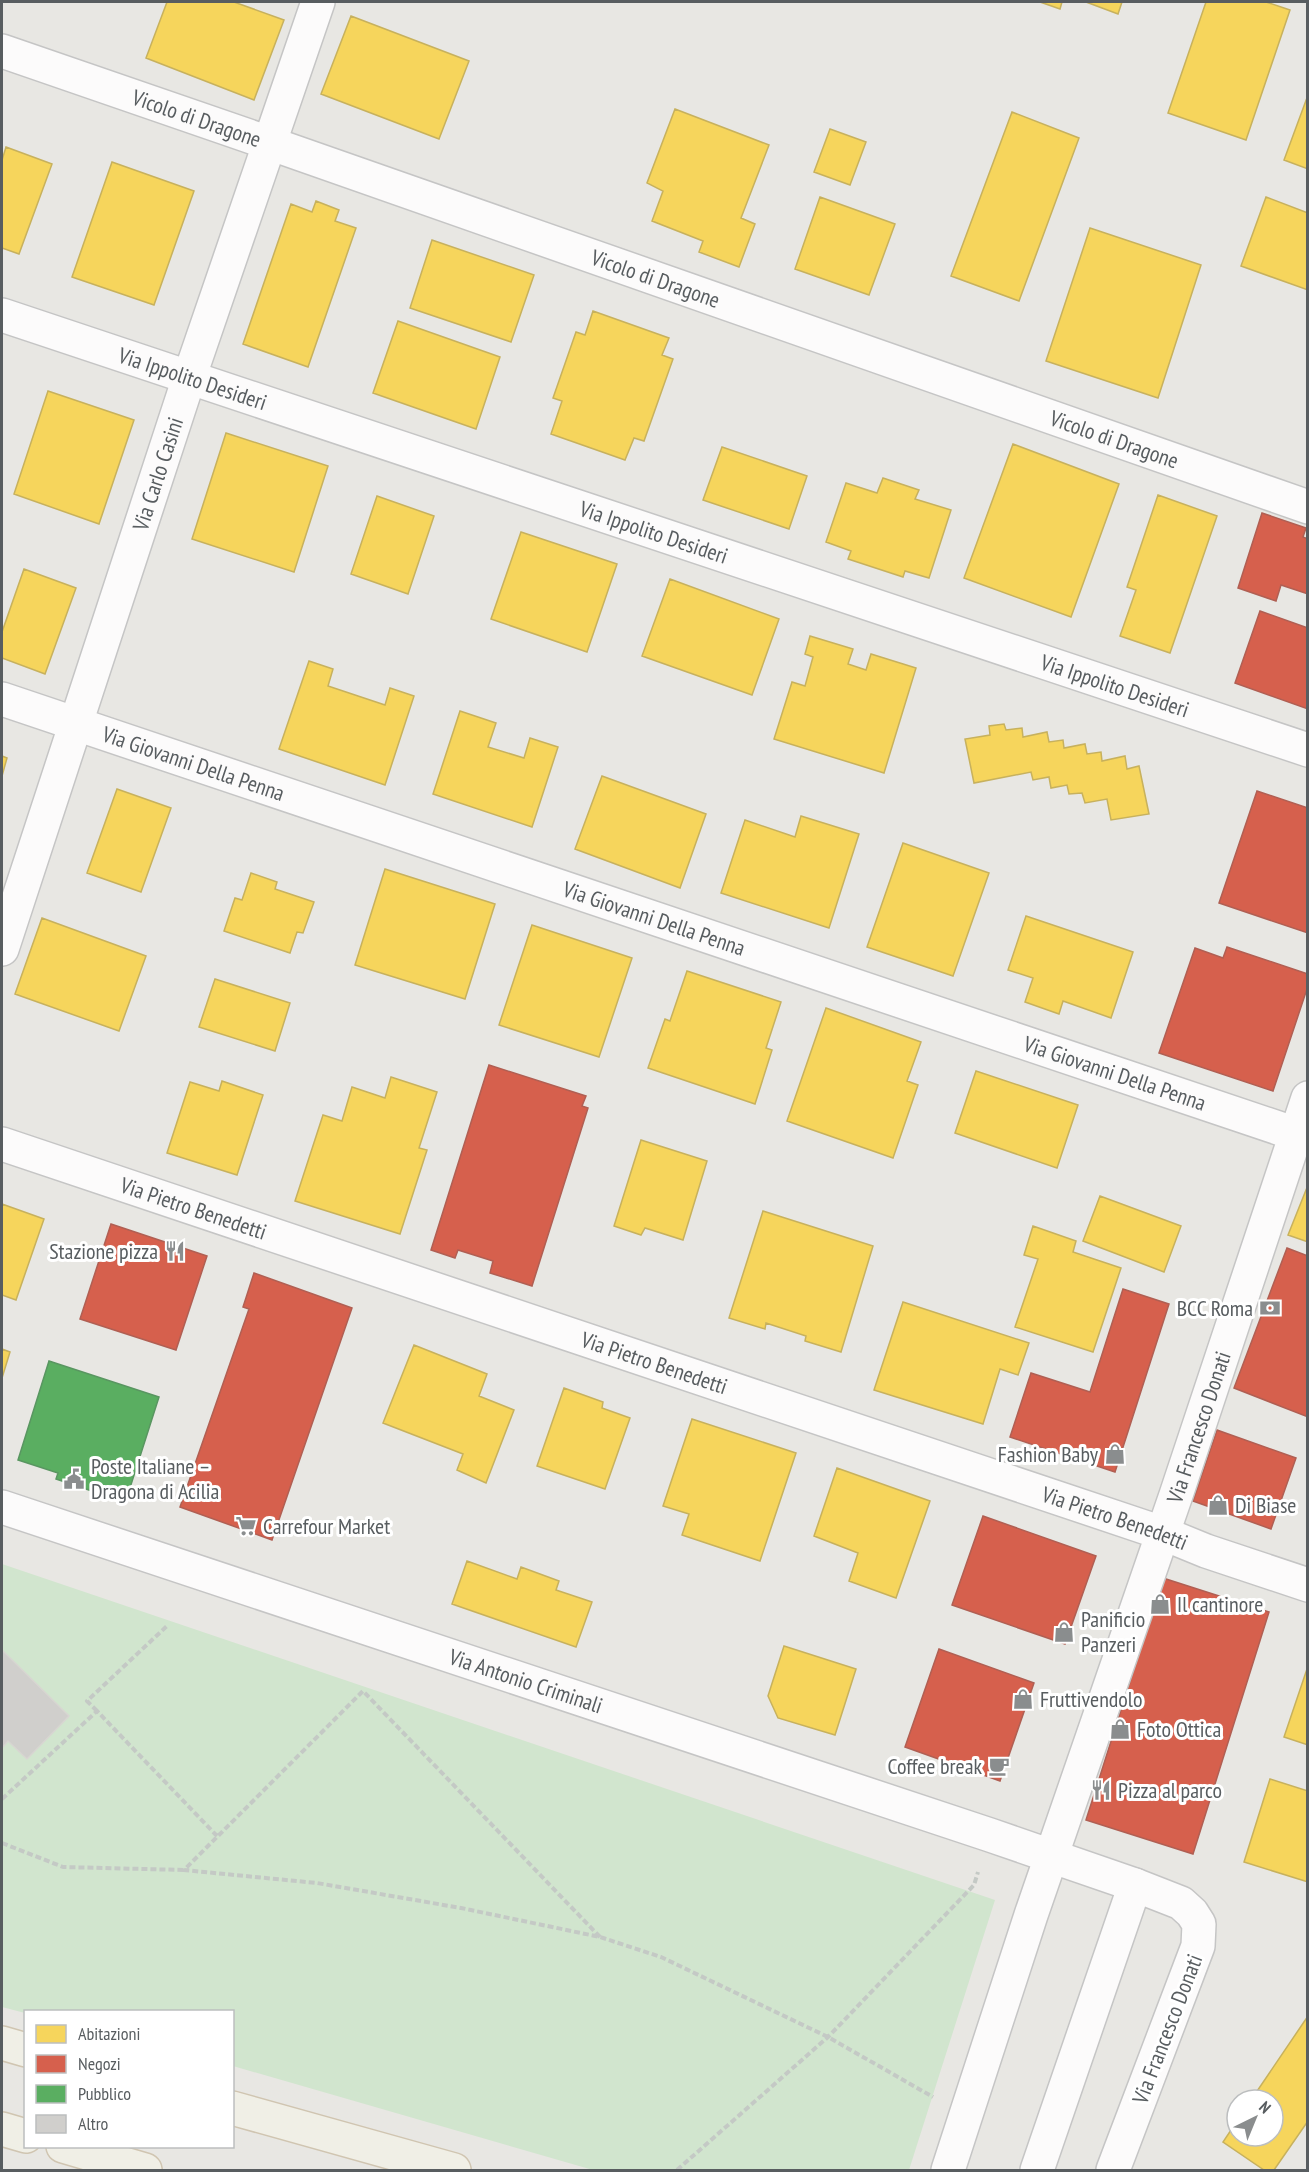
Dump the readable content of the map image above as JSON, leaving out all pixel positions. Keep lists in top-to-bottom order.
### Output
{
  "streets": {
    "street": [
      "Vicolo di Dragone",
      "Via Ippolito Desideri",
      "Via Carlo Casini",
      "Via Giovanni Della Penna",
      "Via Pietro Benedetti",
      "Via Francesco Donati",
      "Via Antonio Criminali"
    ]
  },
  "crossings": [
    ["Vicolo di Dragone", "Via Carlo Casini"],
    ["Via Ippolito Desideri", "Via Carlo Casini"],
    ["Via Carlo Casini", "Via Giovanni Della Penna"],
    ["Via Giovanni Della Penna", "Via Francesco Donati"],
    ["Via Pietro Benedetti", "Via Francesco Donati"],
    ["Via Francesco Donati", "Via Antonio Criminali"]
  ],
  "places": {
    "restaurant": ["Stazione pizza", "Pizza al parco"],
    "bank": ["BCC Roma"],
    "shop": [
      "Fashion Baby",
      "Di Biase",
      "Il cantinore",
      "Panificio Panzeri",
      "Fruttivendolo",
      "Foto Ottica"
    ],
    "public building": ["Poste Italiane – Dragona di Acilia"],
    "supermarket": ["Carrefour Market"],
    "cafe": ["Coffee break"]
  },
  "legend": [
    "Abitazioni",
    "Negozi",
    "Pubblico",
    "Altro"
  ],
  "north": "top right"
}
